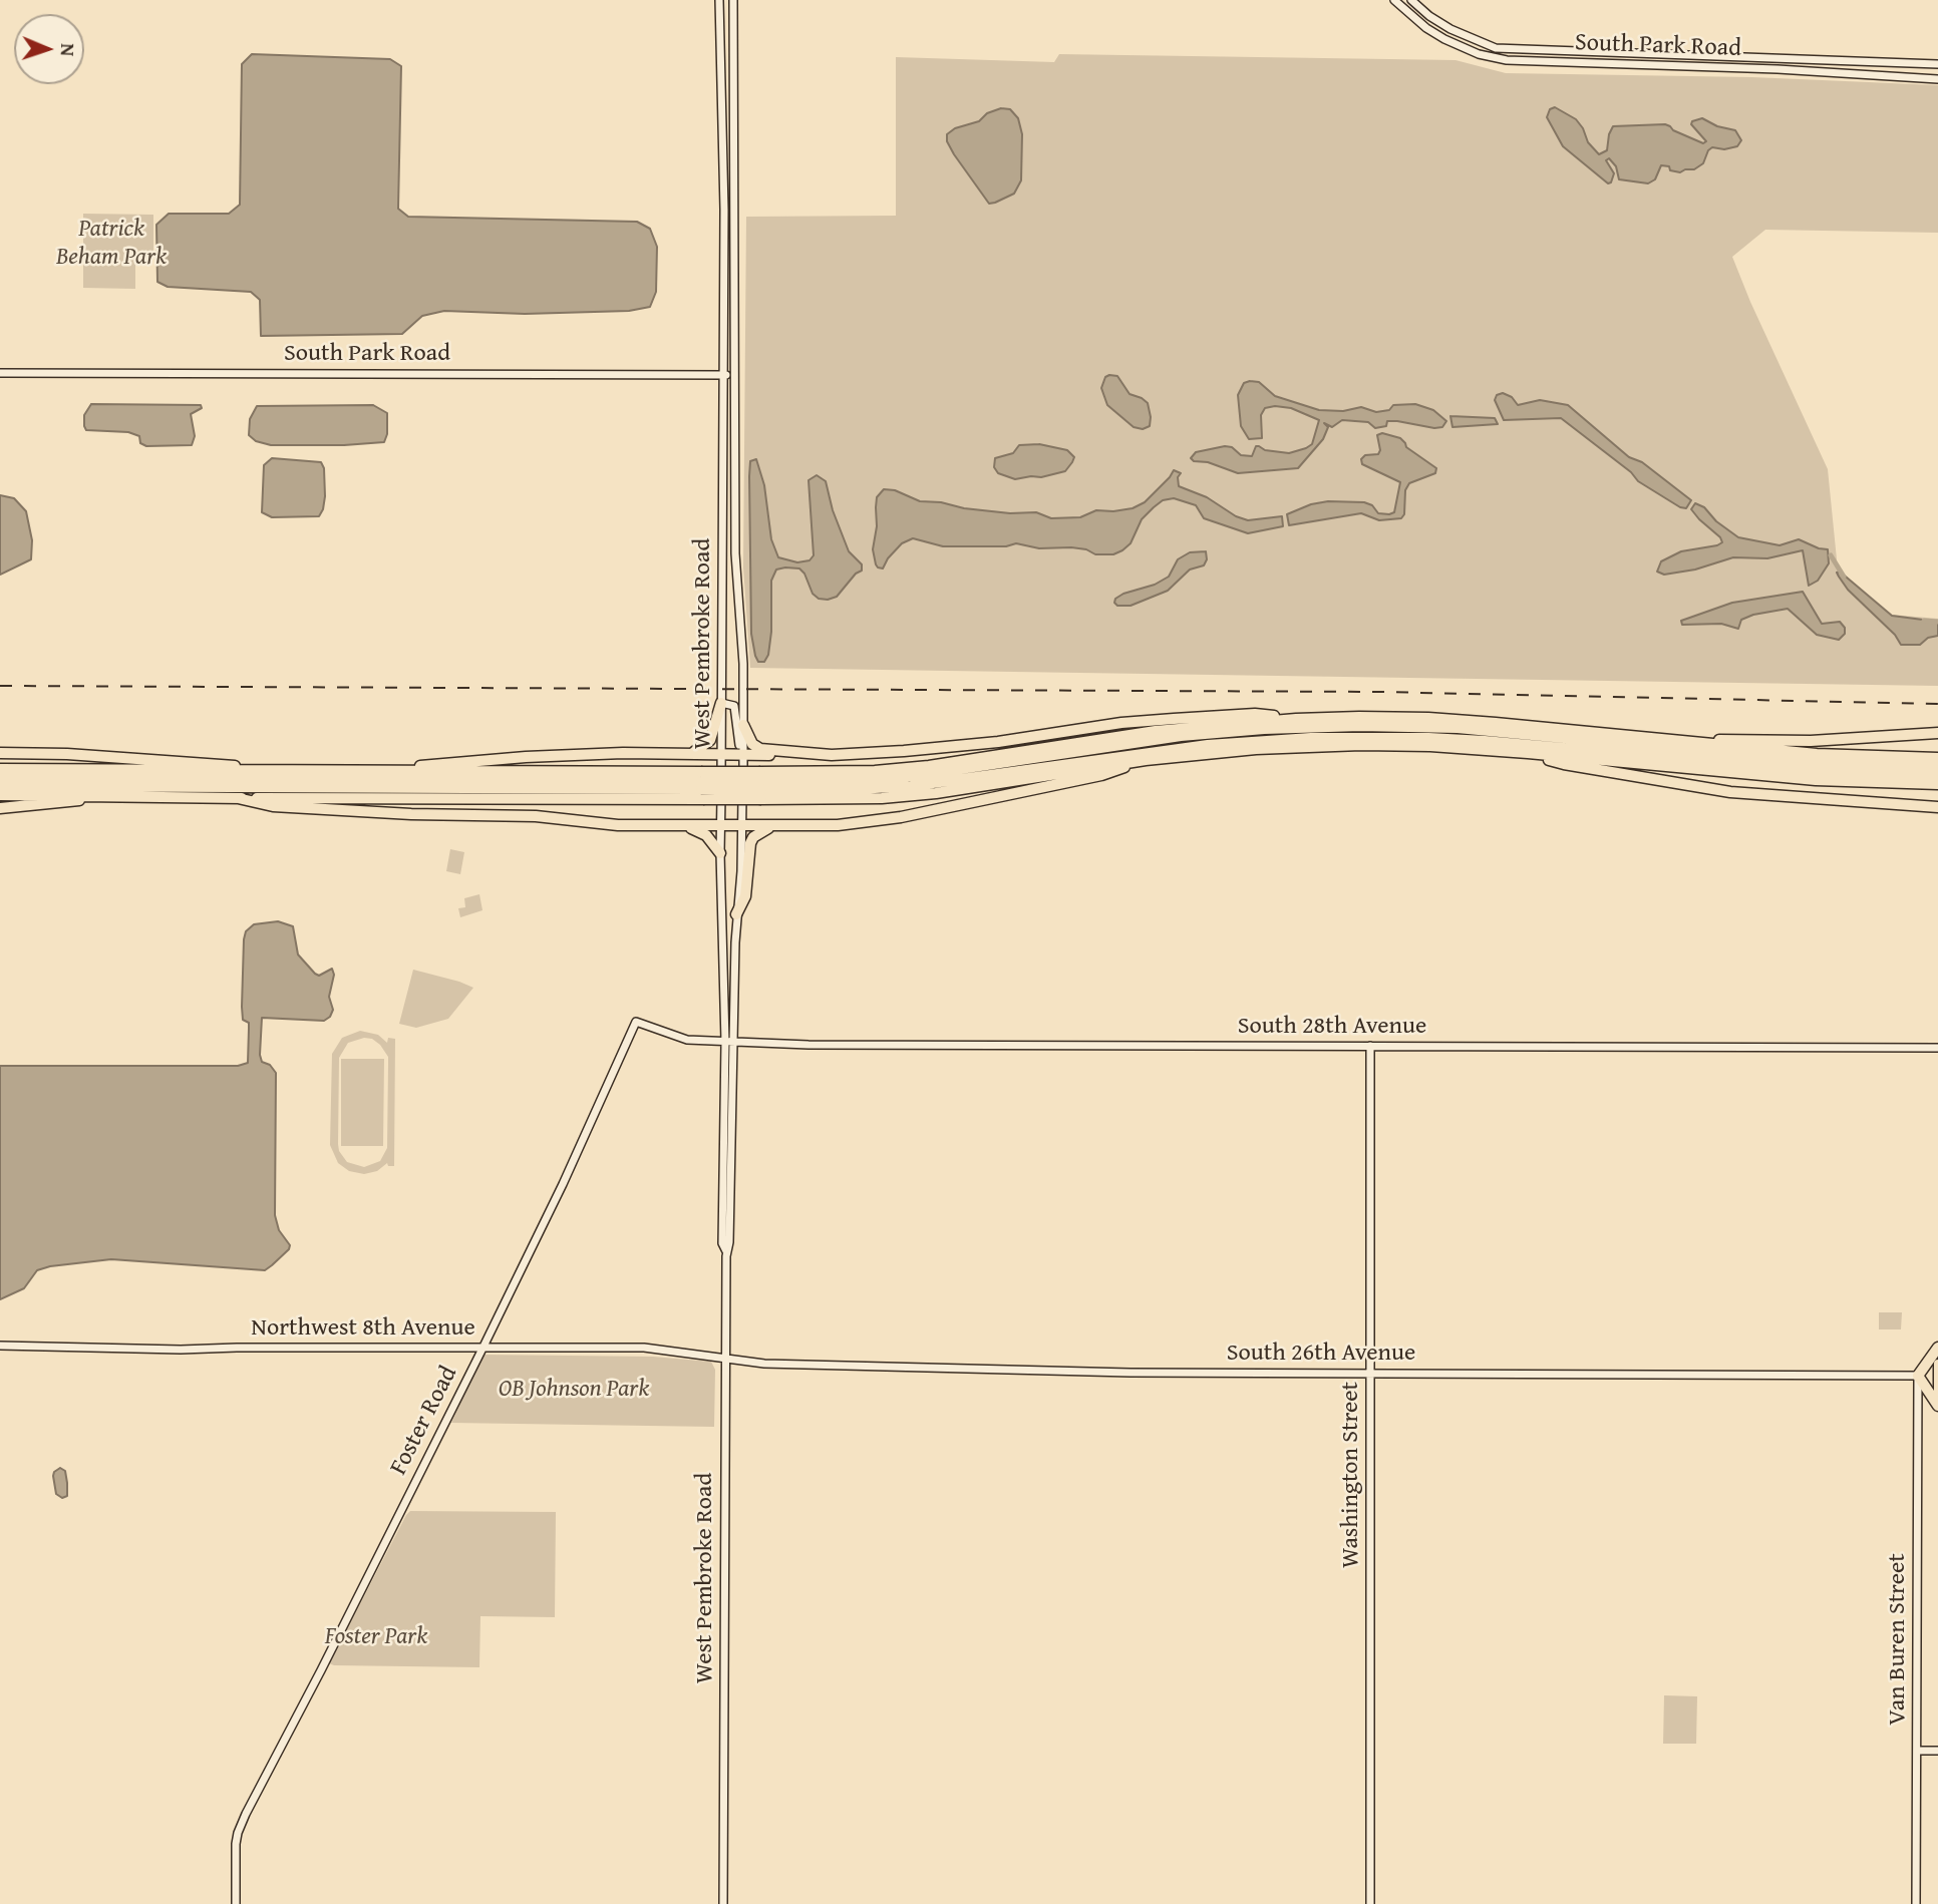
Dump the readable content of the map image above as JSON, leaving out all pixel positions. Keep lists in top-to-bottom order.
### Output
{
  "streets": {
    "street": [
      "South Park Road",
      "West Pembroke Road",
      "South 28th Avenue",
      "Northwest 8th Avenue",
      "South 26th Avenue",
      "Foster Road",
      "Washington Street",
      "Van Buren Street"
    ]
  },
  "crossings": [
    ["South Park Road", "West Pembroke Road"],
    ["West Pembroke Road", "South 28th Avenue"],
    ["West Pembroke Road", "Northwest 8th Avenue"],
    ["West Pembroke Road", "South 26th Avenue"],
    ["South 28th Avenue", "Foster Road"],
    ["South 28th Avenue", "Washington Street"],
    ["Northwest 8th Avenue", "South 26th Avenue"],
    ["Northwest 8th Avenue", "Foster Road"],
    ["South 26th Avenue", "Washington Street"],
    ["South 26th Avenue", "Van Buren Street"]
  ],
  "parks": ["Patrick Beham Park", "OB Johnson Park", "Foster Park"],
  "north": "right"
}
